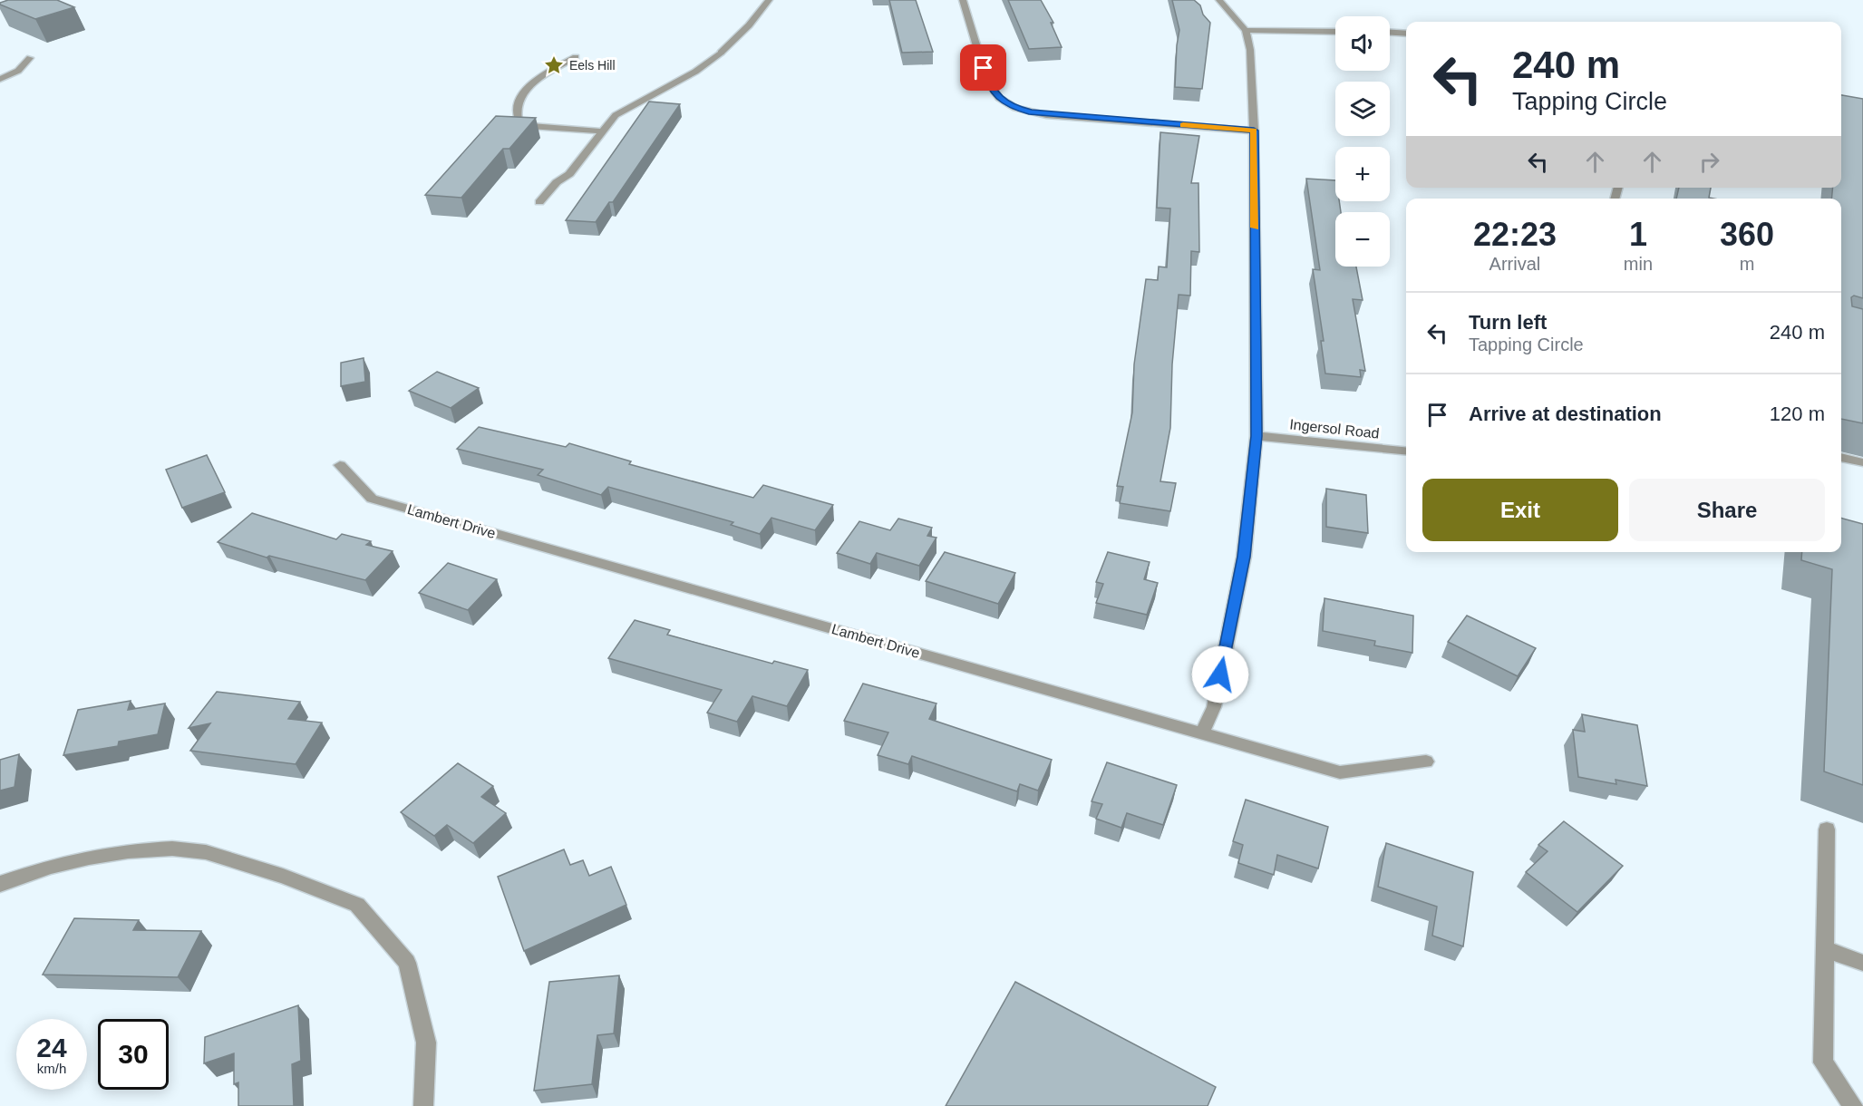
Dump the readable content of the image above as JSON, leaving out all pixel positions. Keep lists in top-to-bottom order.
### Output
{
  "streets": {
    "street": ["Ingersol Road", "Lambert Drive"]
  },
  "places": {
    "place": ["Eels Hill"]
  },
  "page": {
    "map_buttons": ["+", "−"],
    "turn": ["240 m", "Tapping Circle"],
    "eta": [
      "22:23",
      "Arrival",
      "1",
      "min",
      "360",
      "m"
    ],
    "list": [
      {
        "name": "Turn left",
        "note": "Tapping Circle",
        "value": "240 m"
      },
      {
        "name": "Arrive at destination",
        "value": "120 m"
      }
    ],
    "buttons": ["Exit", "Share"],
    "speed": "24 km/h",
    "limit": "30"
  }
}
